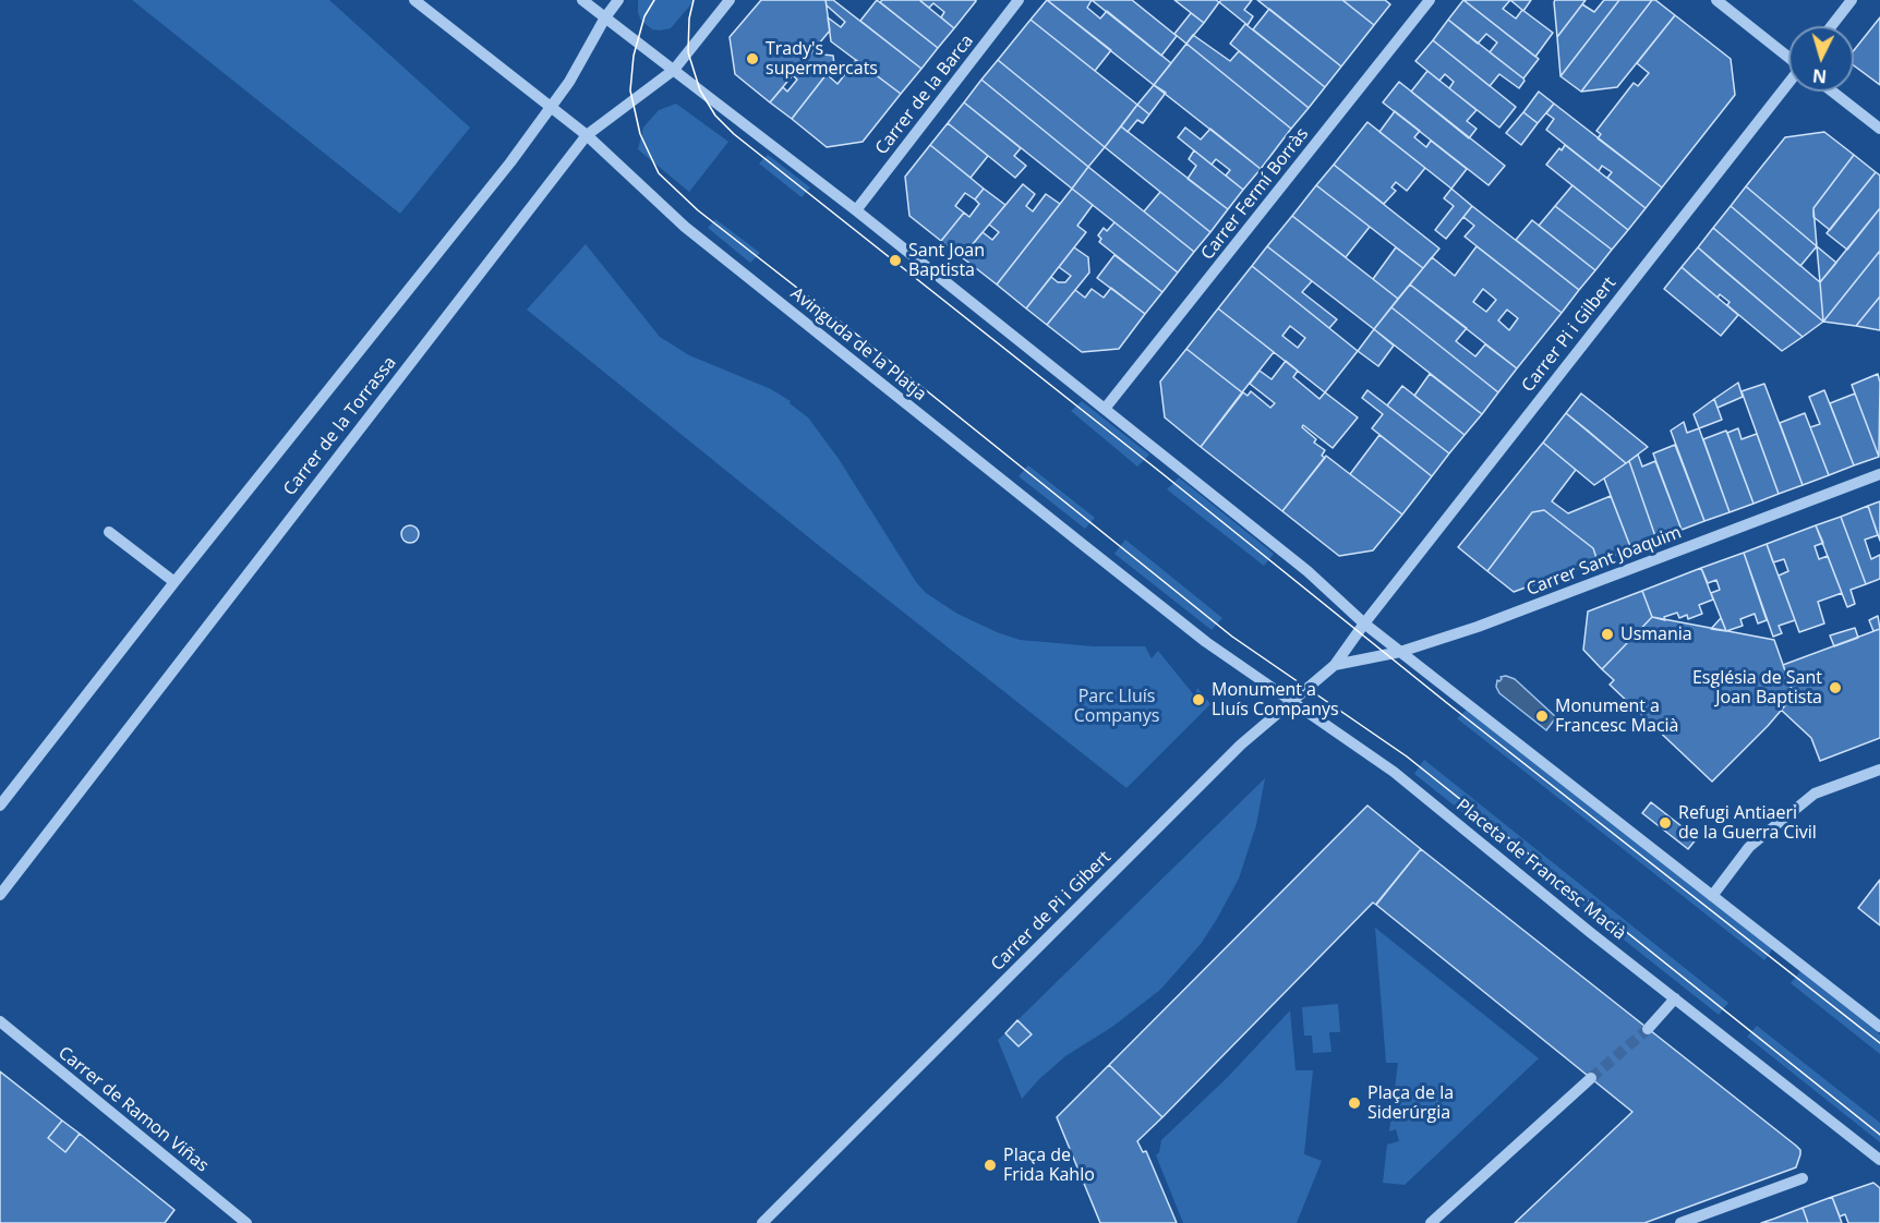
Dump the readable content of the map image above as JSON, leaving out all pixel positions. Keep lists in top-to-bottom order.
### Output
{
  "streets": {
    "street": [
      "Carrer de la Barca",
      "Carrer Fermí Borràs",
      "Carrer Pi i Gilbert",
      "Avinguda de la Platja",
      "Carrer de la Torrassa",
      "Carrer Sant Joaquim",
      "Placeta de Francesc Macià",
      "Carrer de Pi i Gibert",
      "Carrer de Ramon Viñas"
    ]
  },
  "crossings": [
    ["Carrer Pi i Gilbert", "Carrer de Pi i Gibert"],
    ["Avinguda de la Platja", "Carrer de la Torrassa"],
    ["Avinguda de la Platja", "Placeta de Francesc Macià"],
    ["Avinguda de la Platja", "Carrer de Pi i Gibert"],
    ["Carrer Sant Joaquim", "Carrer de Pi i Gibert"],
    ["Placeta de Francesc Macià", "Carrer de Pi i Gibert"]
  ],
  "parks": ["Parc Lluís Companys"],
  "places": [
    "Trady's supermercats",
    "Sant Joan Baptista",
    "Usmania",
    "Església de Sant Joan Baptista",
    "Monument a Lluís Companys",
    "Monument a Francesc Macià",
    "Refugi Antiaeri de la Guerra Civil",
    "Plaça de la Siderúrgia",
    "Plaça de Frida Kahlo"
  ],
  "north": "bottom"
}
